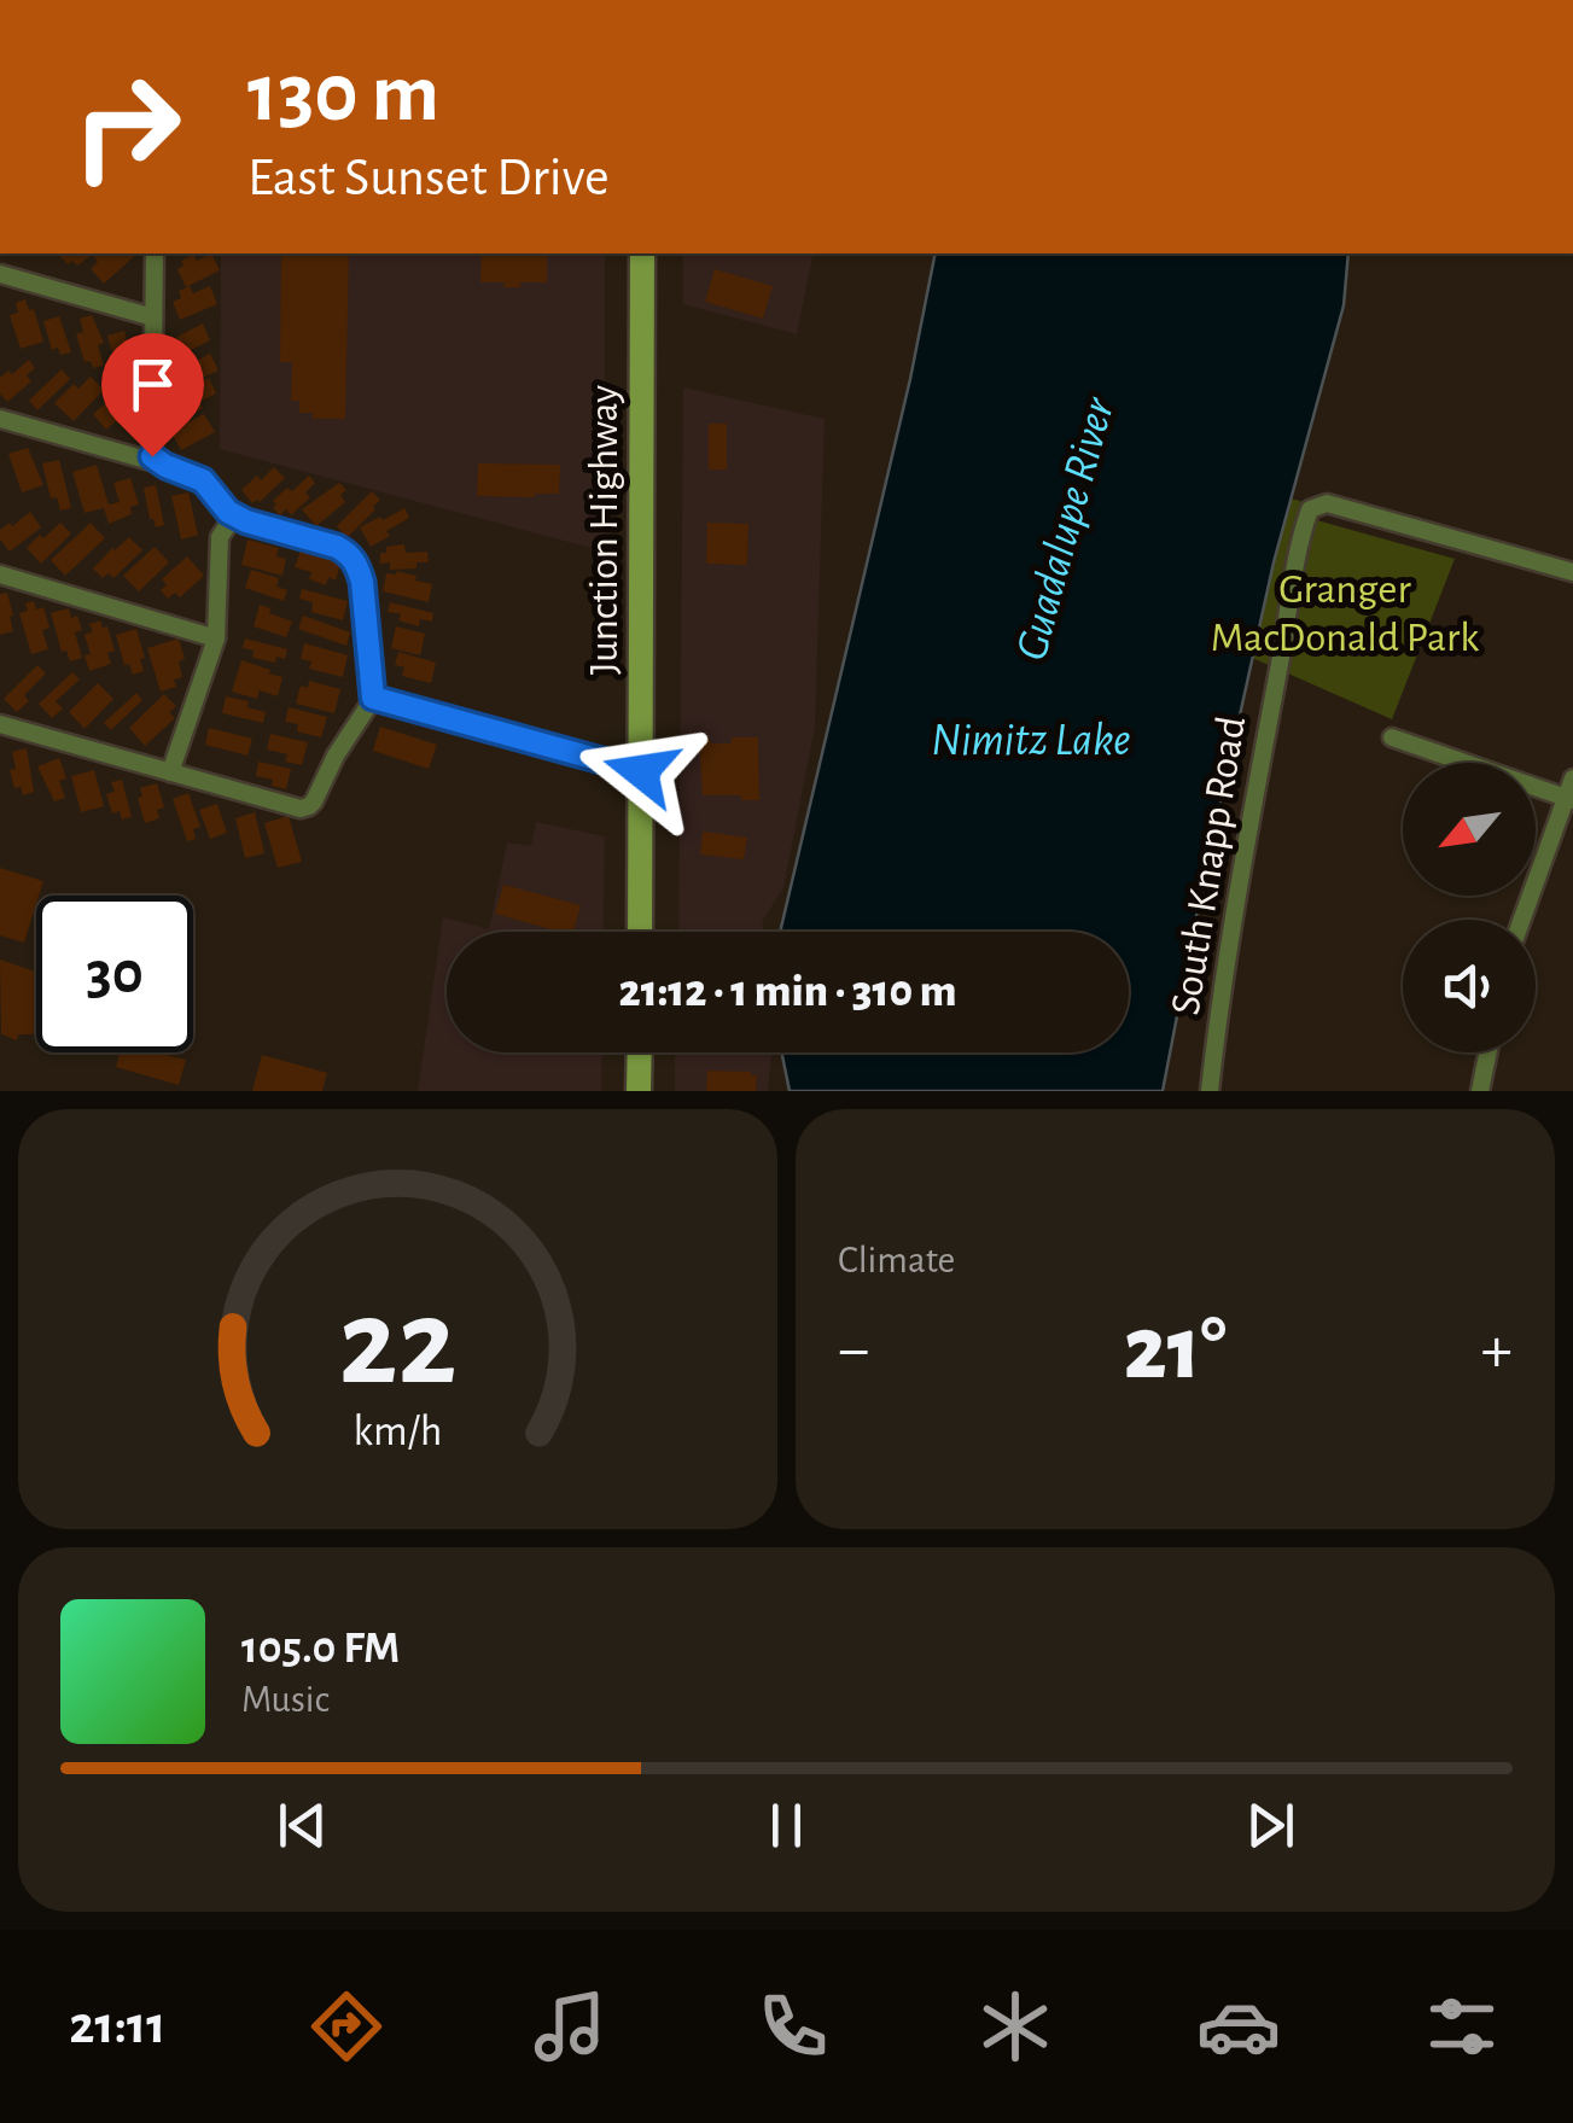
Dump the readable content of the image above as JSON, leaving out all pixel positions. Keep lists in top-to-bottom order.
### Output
{
  "streets": {
    "main road": ["Junction Highway"],
    "street": ["South Knapp Road"]
  },
  "water": ["Guadalupe River", "Nimitz Lake"],
  "parks": ["Granger MacDonald Park"],
  "north": "bottom left",
  "page": {
    "turn": ["130 m", "East Sunset Drive"],
    "limit": "30",
    "trip": "21:12 · 1 min · 310 m",
    "tile": "Climate",
    "heat": ["−", "21°", "+"],
    "song": ["105.0 FM", "Music"],
    "tabs": "21:11",
    "gauge": ["22", "km/h"]
  }
}
